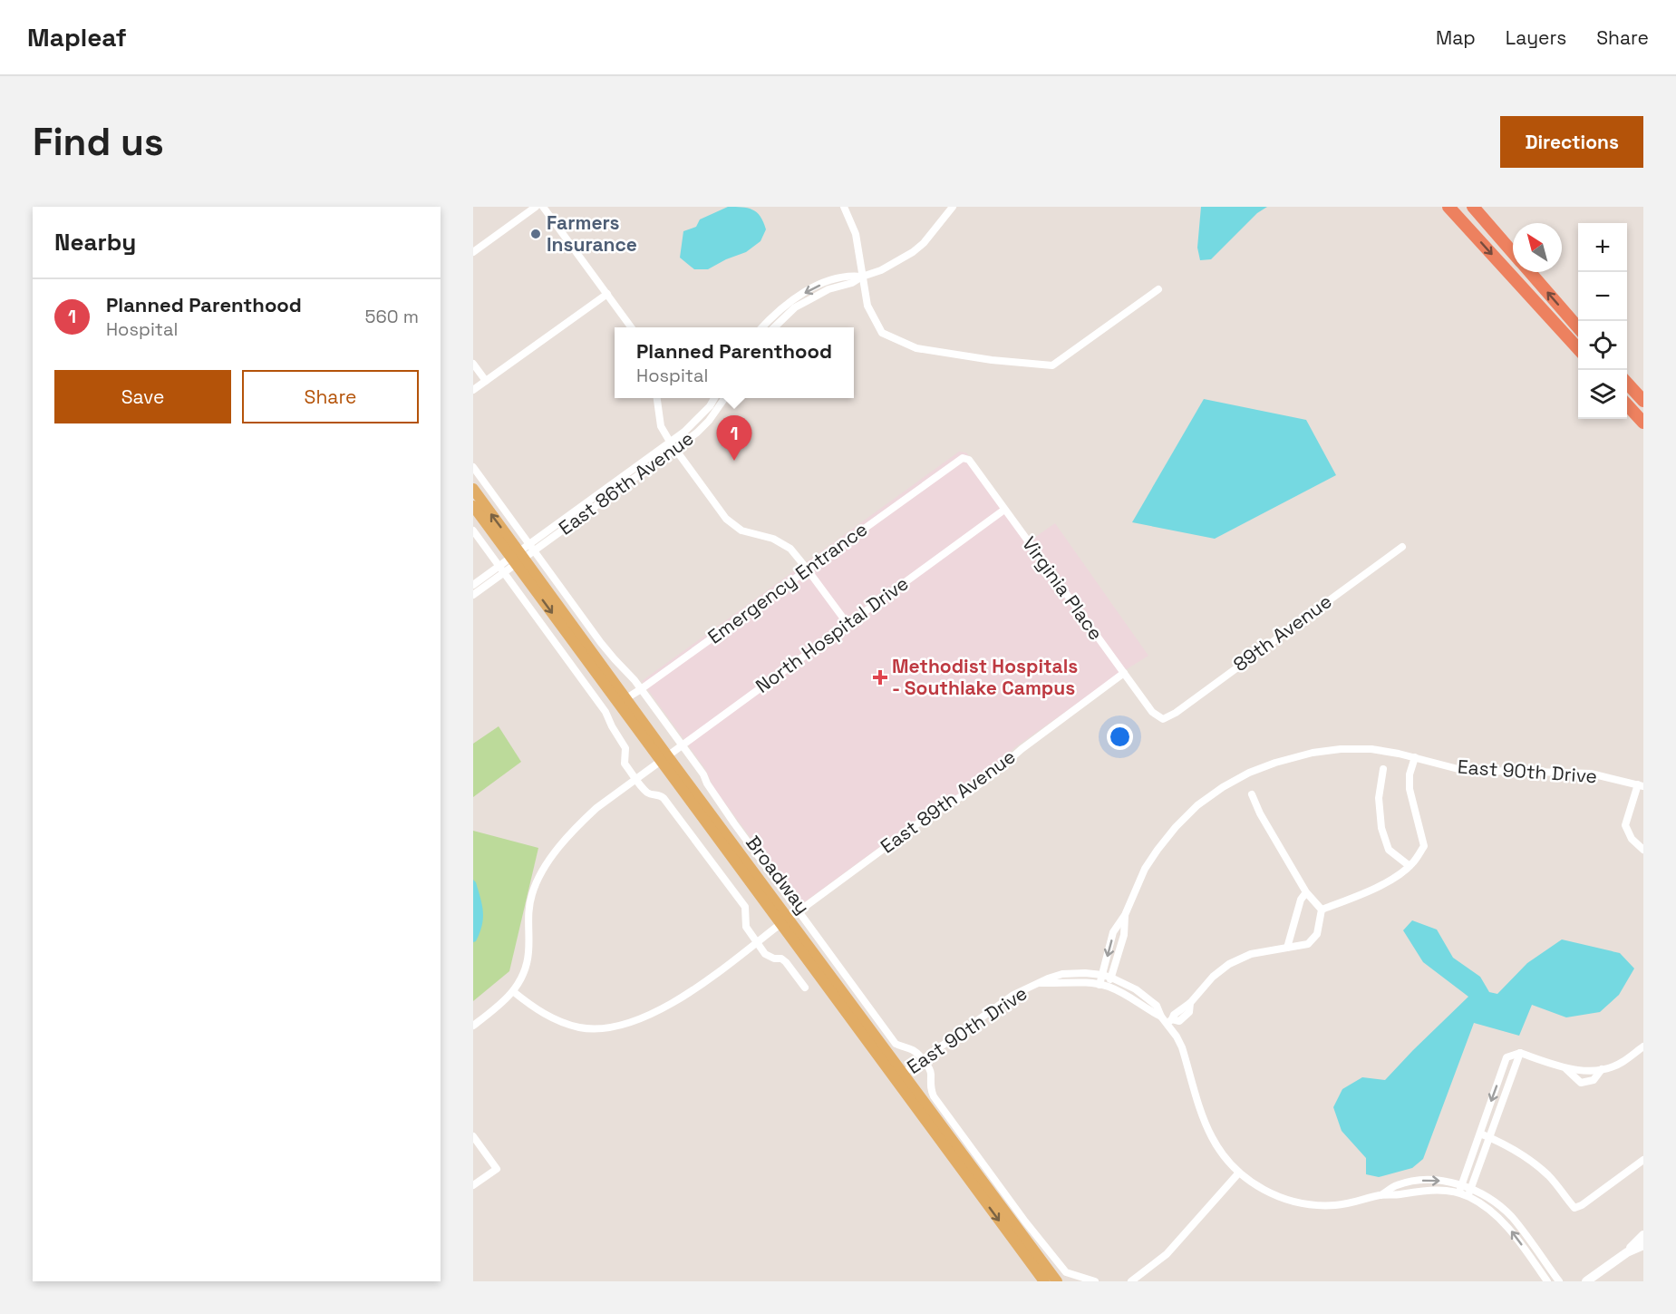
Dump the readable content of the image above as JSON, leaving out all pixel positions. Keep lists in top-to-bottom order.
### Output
{
  "streets": {
    "main road": ["Broadway"],
    "street": [
      "East 86th Avenue",
      "Emergency Entrance",
      "Virginia Place",
      "89th Avenue",
      "North Hospital Drive",
      "East 90th Drive",
      "East 89th Avenue"
    ]
  },
  "crossings": [
    ["East 86th Avenue", "Broadway"],
    ["Emergency Entrance", "Virginia Place"],
    ["Emergency Entrance", "Broadway"],
    ["Virginia Place", "89th Avenue"],
    ["Virginia Place", "North Hospital Drive"],
    ["Virginia Place", "East 89th Avenue"],
    ["North Hospital Drive", "Broadway"],
    ["East 90th Drive", "Broadway"]
  ],
  "places": {
    "other": ["Farmers Insurance"],
    "health": ["Methodist Hospitals - Southlake Campus"]
  },
  "north": "top left",
  "page": {
    "header": "Mapleaf",
    "nav": ["Map", "Layers", "Share"],
    "buttons": [
      "Directions",
      ["Save", "Share"]
    ],
    "title": "Find us",
    "heading": "Nearby",
    "map_buttons": ["+", "−"],
    "list": [
      {
        "mark": "1",
        "name": "Planned Parenthood",
        "note": "Hospital",
        "value": "560 m"
      }
    ],
    "popup": ["Planned Parenthood", "Hospital"],
    "pins": "1"
  }
}
